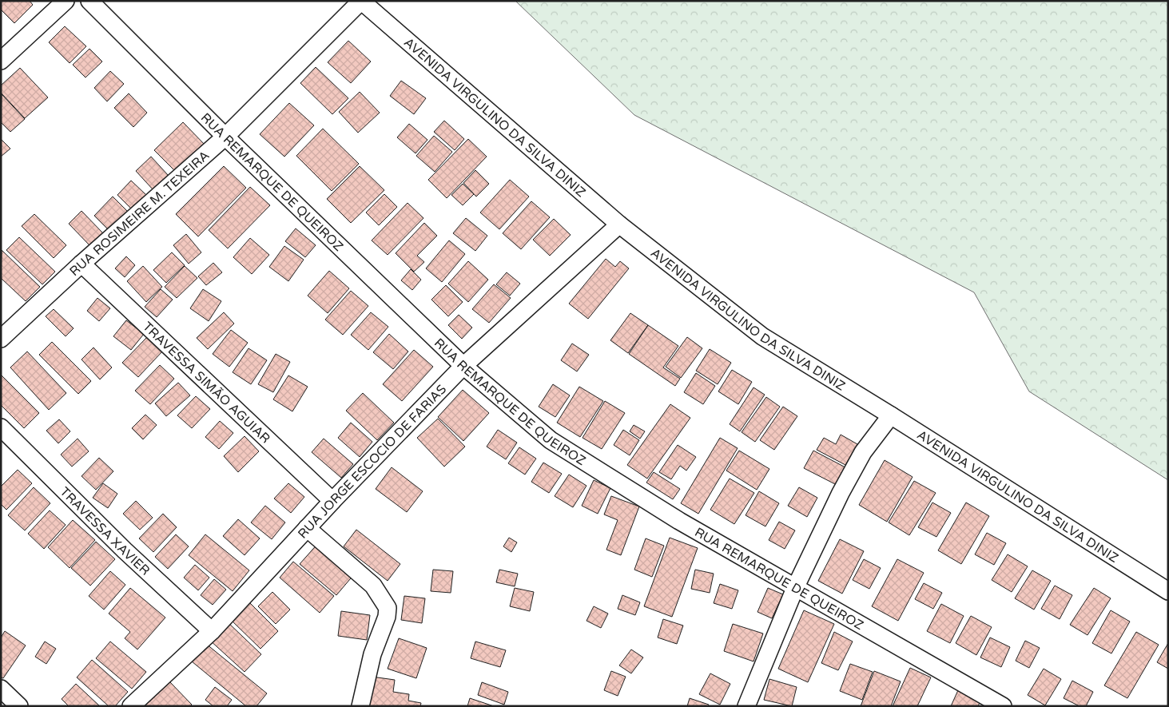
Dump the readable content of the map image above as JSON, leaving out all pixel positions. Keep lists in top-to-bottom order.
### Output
{
  "streets": {
    "street": [
      "AVENIDA VIRGULINO DA SILVA DINIZ",
      "RUA REMARQUE DE QUEIROZ",
      "RUA ROSIMEIRE M. TEXEIRA",
      "TRAVESSA SIMÃO AGUIAR",
      "RUA JORGE ESCOCIO DE FARIAS",
      "TRAVESSA XAVIER"
    ]
  },
  "crossings": [
    ["AVENIDA VIRGULINO DA SILVA DINIZ", "RUA ROSIMEIRE M. TEXEIRA"],
    ["AVENIDA VIRGULINO DA SILVA DINIZ", "RUA JORGE ESCOCIO DE FARIAS"],
    ["RUA REMARQUE DE QUEIROZ", "RUA ROSIMEIRE M. TEXEIRA"],
    ["RUA REMARQUE DE QUEIROZ", "RUA JORGE ESCOCIO DE FARIAS"],
    ["RUA ROSIMEIRE M. TEXEIRA", "TRAVESSA SIMÃO AGUIAR"],
    ["TRAVESSA SIMÃO AGUIAR", "RUA JORGE ESCOCIO DE FARIAS"],
    ["RUA JORGE ESCOCIO DE FARIAS", "TRAVESSA XAVIER"]
  ]
}
